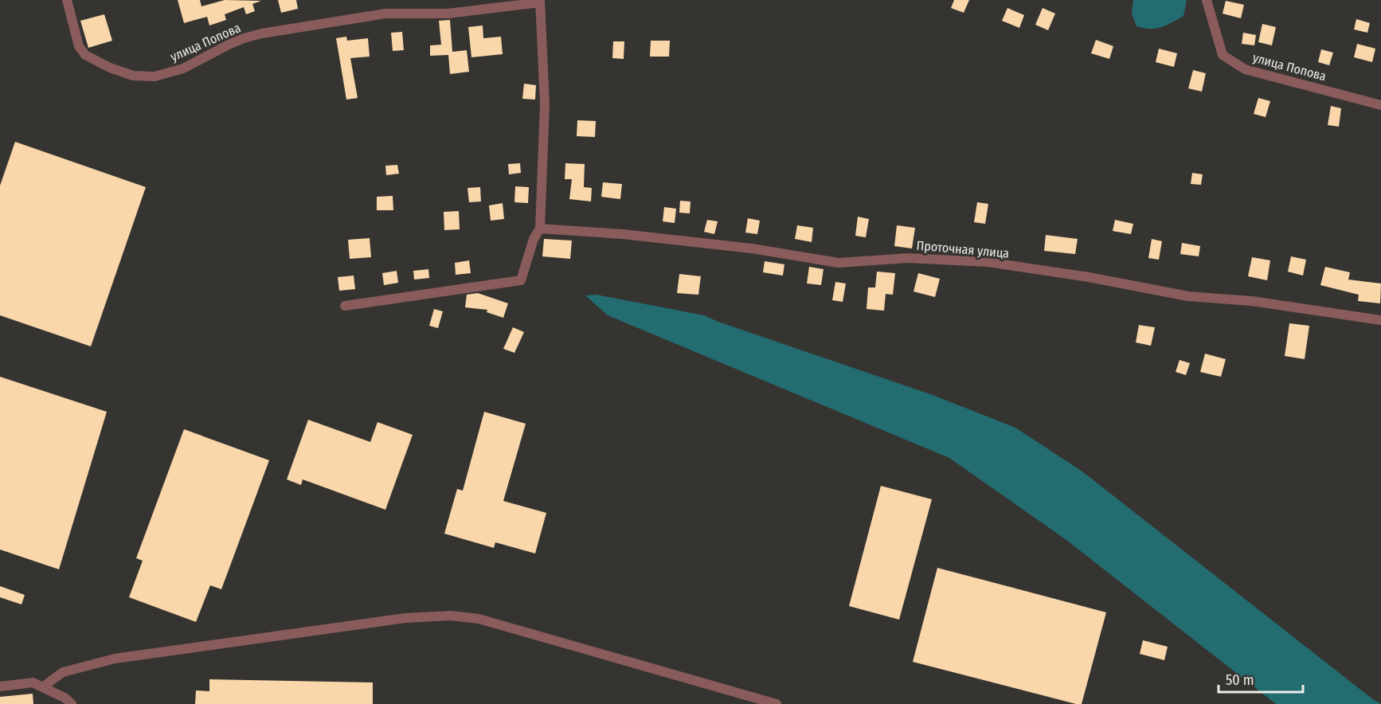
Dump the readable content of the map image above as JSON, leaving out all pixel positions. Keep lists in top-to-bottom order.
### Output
{
  "streets": {
    "street": ["улица Попова", "Проточная улица"]
  },
  "scale_bar": "50 m"
}
